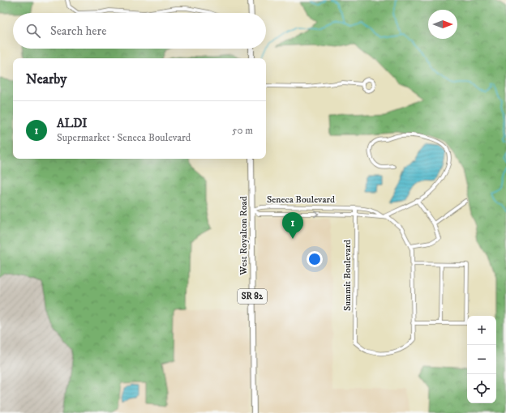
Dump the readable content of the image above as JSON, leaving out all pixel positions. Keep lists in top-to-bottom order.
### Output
{
  "streets": {
    "main road": ["West Royalton Road", "SR 82"],
    "street": ["Seneca Boulevard", "Summit Boulevard"]
  },
  "crossings": [
    ["Seneca Boulevard", "West Royalton Road"],
    ["Seneca Boulevard", "Summit Boulevard"]
  ],
  "north": "right",
  "page": {
    "search": "Search here",
    "heading": "Nearby",
    "list": [
      {
        "mark": "1",
        "name": "ALDI",
        "note": "Supermarket · Seneca Boulevard",
        "value": "50 m"
      }
    ],
    "pins": "1",
    "map_buttons": ["+", "−"]
  }
}
